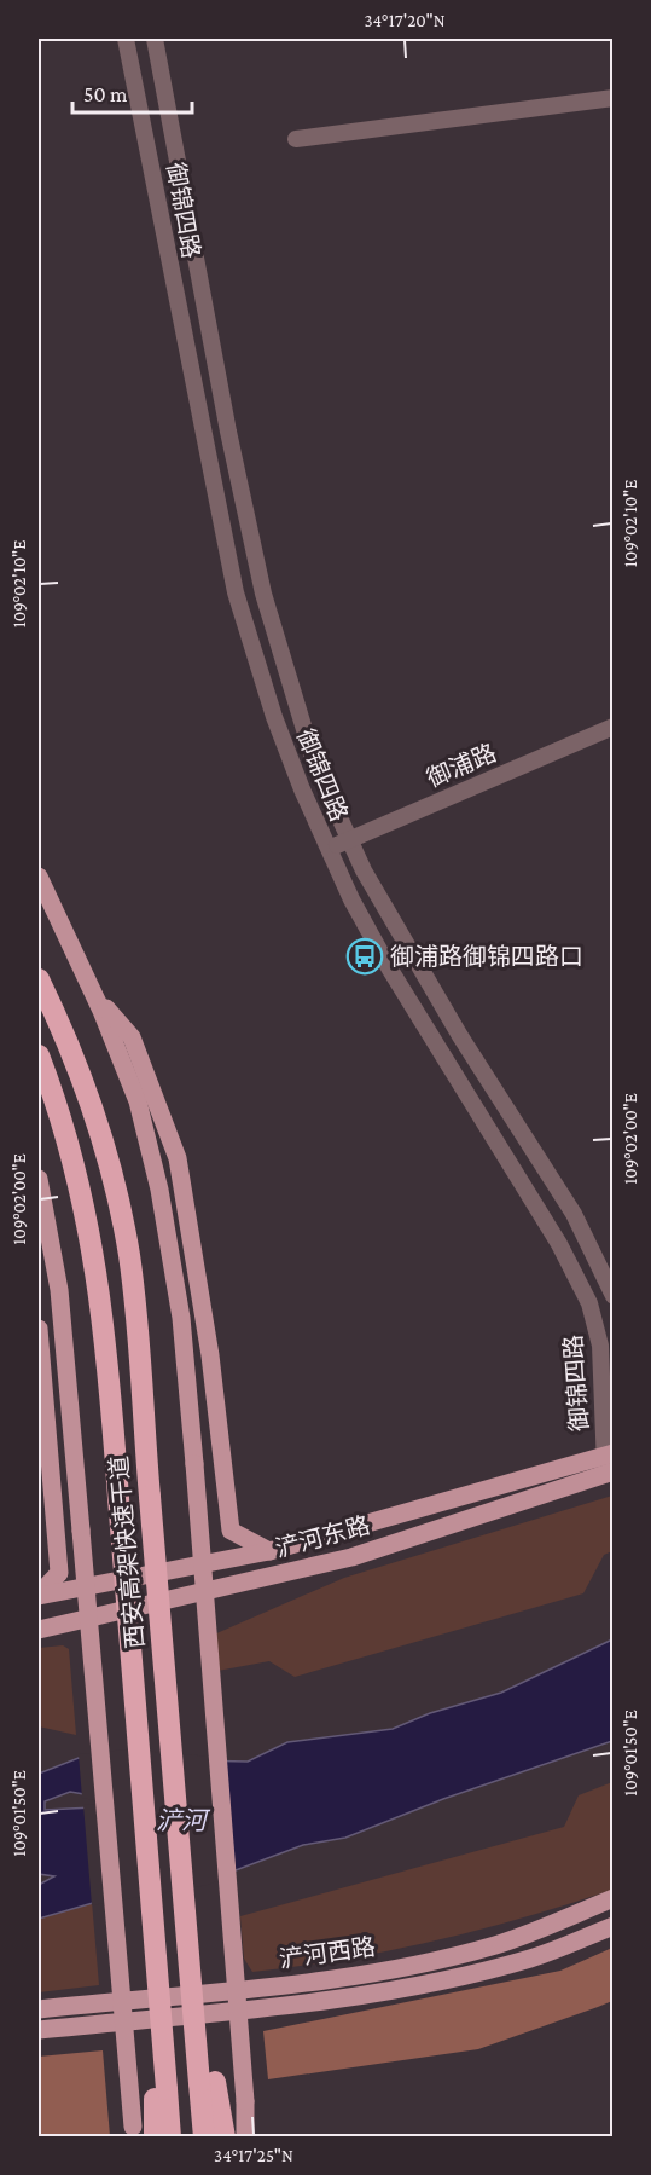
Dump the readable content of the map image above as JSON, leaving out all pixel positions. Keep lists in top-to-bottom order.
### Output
{
  "streets": {
    "highway": ["西安高架快速干道"],
    "main road": ["浐河东路", "浐河西路"],
    "street": ["御锦四路", "御浦路"]
  },
  "crossings": [
    ["御锦四路", "御浦路"],
    ["御锦四路", "浐河东路"]
  ],
  "water": ["浐河"],
  "places": {
    "bus stop": ["御浦路御锦四路口"]
  },
  "scale_bar": "50 m",
  "coordinates": [
    "34°17'20\"N",
    "109°02'10\"E",
    "109°02'00\"E",
    "109°01'50\"E",
    "34°17'25\"N"
  ]
}
